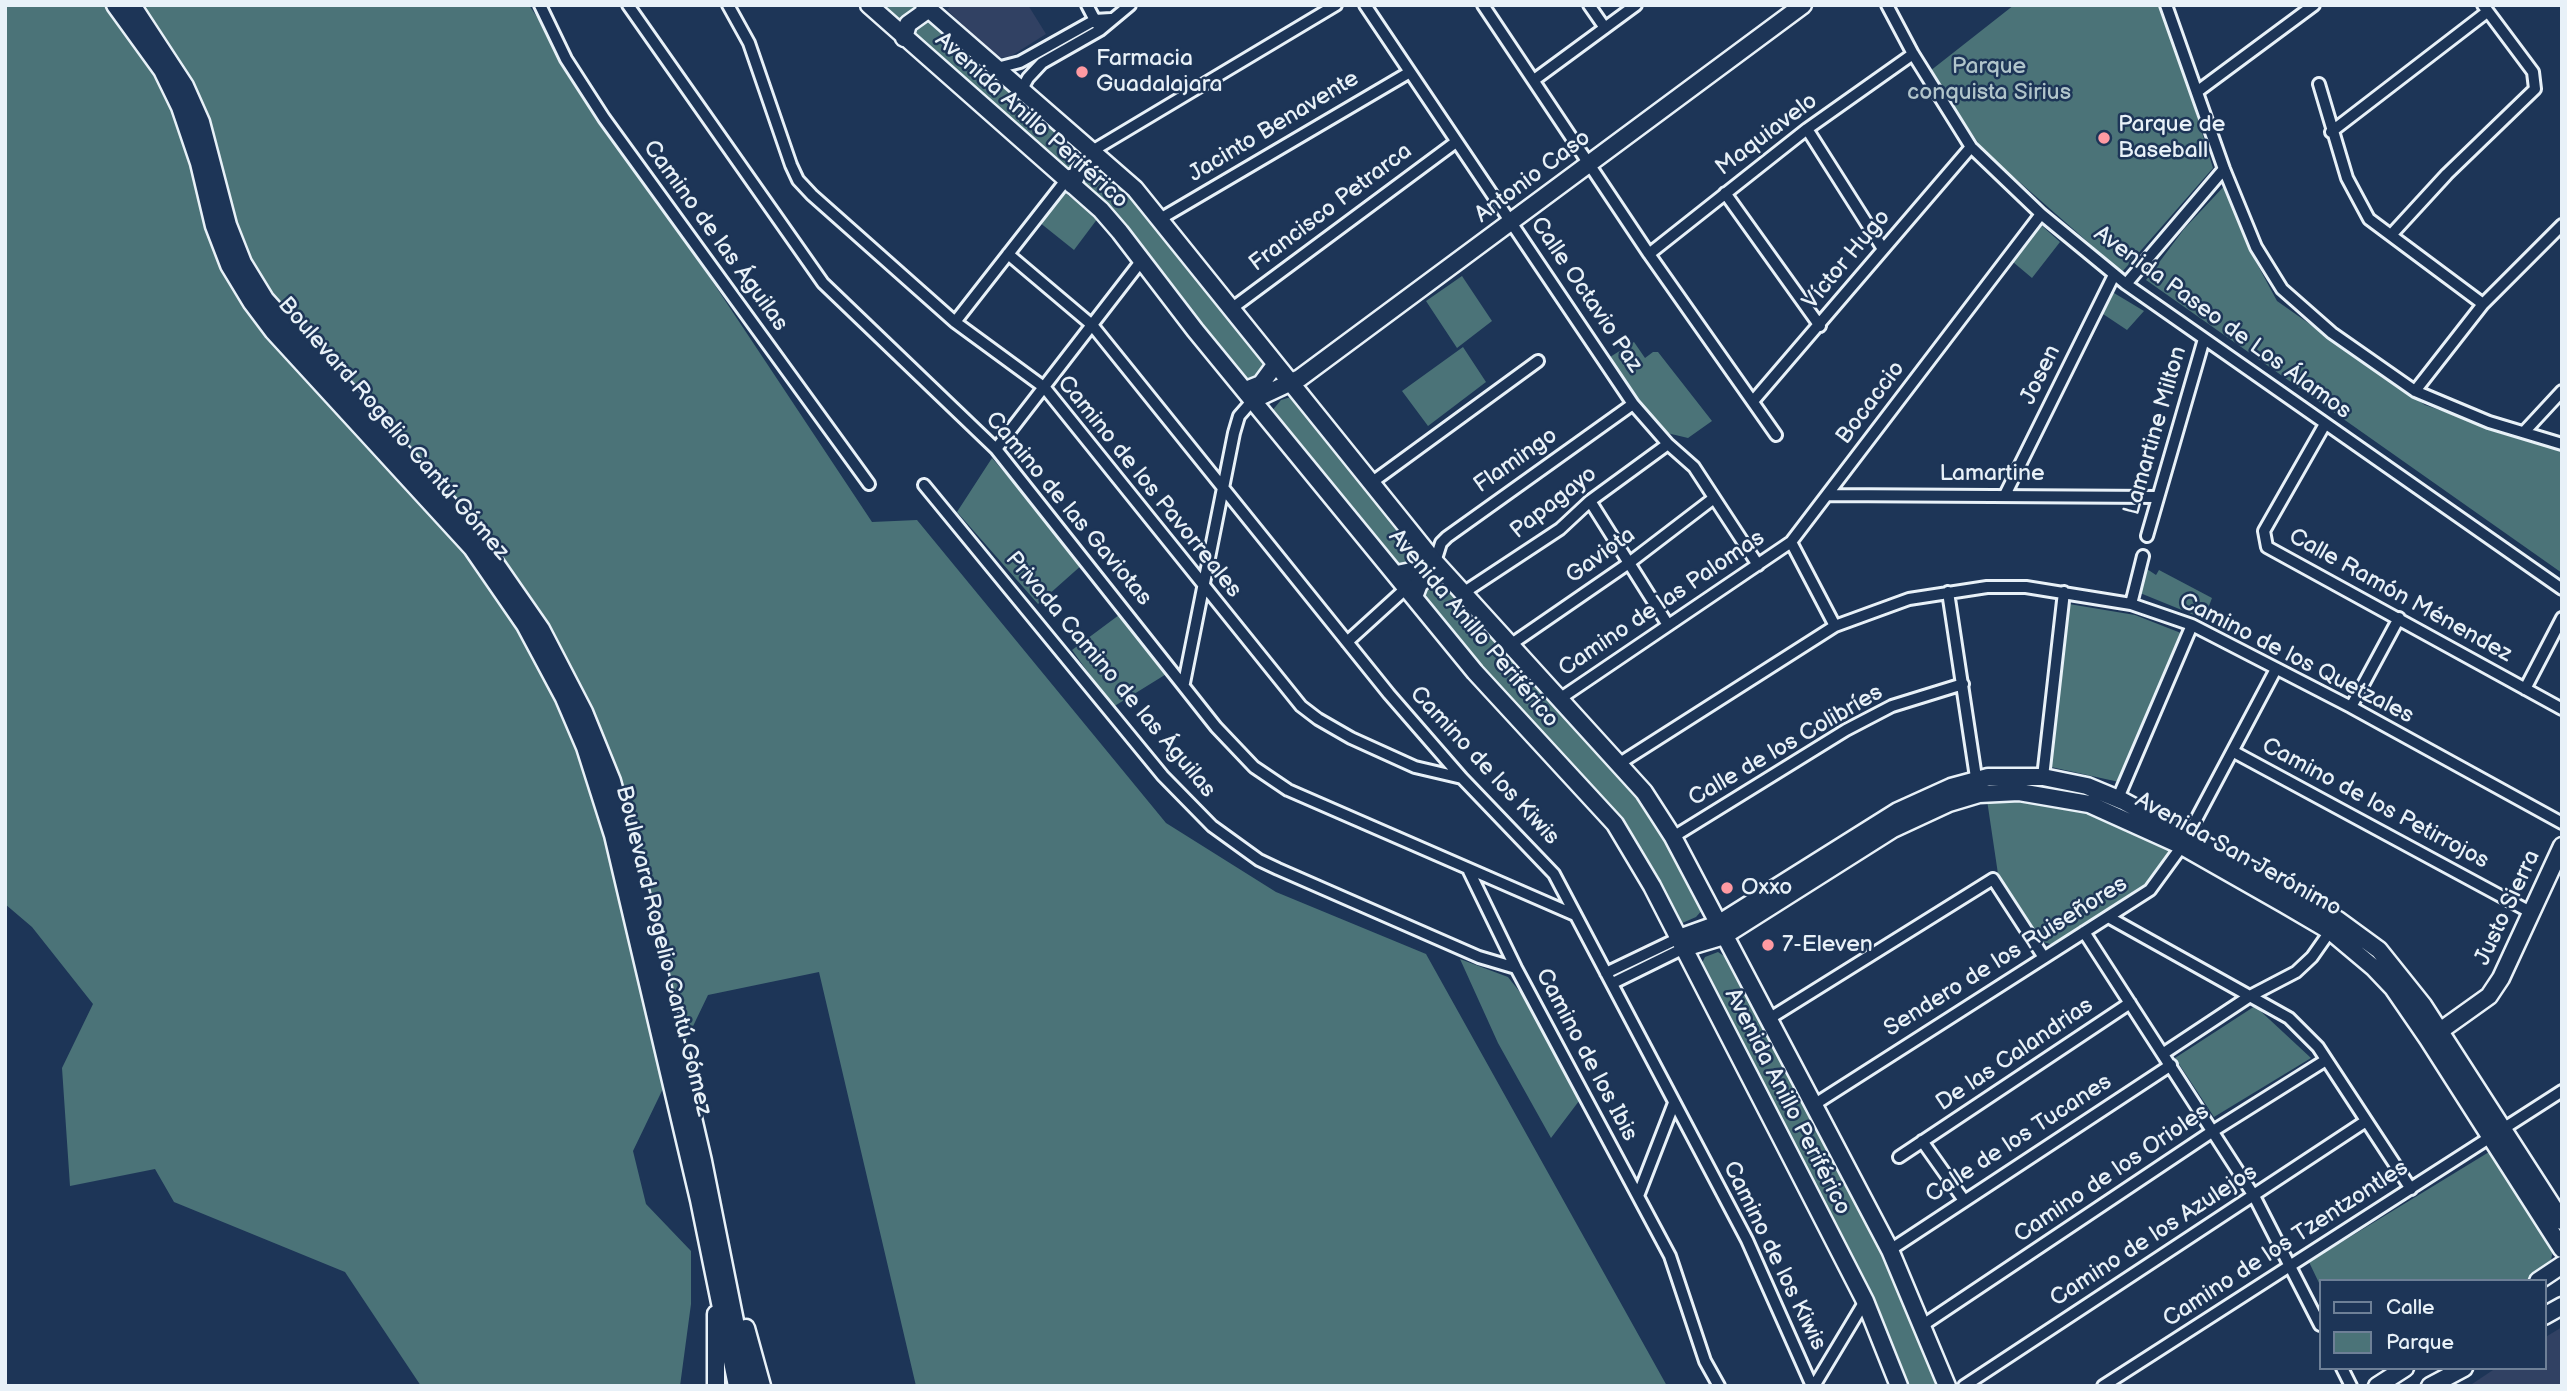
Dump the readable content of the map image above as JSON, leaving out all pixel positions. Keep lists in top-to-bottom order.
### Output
{
  "streets": {
    "street": [
      "Avenida Anillo Periférico",
      "Jacinto Benavente",
      "Maquiavelo",
      "Antonio Caso",
      "Francisco Petrarca",
      "Camino de las Águilas",
      "Víctor Hugo",
      "Calle Octavio Paz",
      "Avenida Paseo de Los Álamos",
      "Josen",
      "Bocaccio",
      "Boulevard Rogelio Cantú Gómez",
      "Lamartine Milton",
      "Flamingo",
      "Lamartine",
      "Camino de los Pavorreales",
      "Papagayo",
      "Camino de las Gaviotas",
      "Gaviota",
      "Calle Ramón Ménendez",
      "Camino de las Palomas",
      "Camino de los Quetzales",
      "Privada Camino de las Águilas",
      "Calle de los Colibríes",
      "Camino de los Kiwis",
      "Camino de los Petirrojos",
      "Avenida San Jerónimo",
      "Justo Sierra",
      "Sendero de los Ruiseñores",
      "Camino de los Ibis",
      "De las Calandrias",
      "Calle de los Tucanes",
      "Camino de los Orioles",
      "Camino de los Azulejos",
      "Camino de los Tzentzontles"
    ]
  },
  "crossings": [
    ["Avenida Anillo Periférico", "Jacinto Benavente"],
    ["Avenida Anillo Periférico", "Antonio Caso"],
    ["Avenida Anillo Periférico", "Francisco Petrarca"],
    ["Avenida Anillo Periférico", "Flamingo"],
    ["Avenida Anillo Periférico", "Papagayo"],
    ["Avenida Anillo Periférico", "Gaviota"],
    ["Avenida Anillo Periférico", "Camino de las Palomas"],
    ["Avenida Anillo Periférico", "Camino de los Quetzales"],
    ["Avenida Anillo Periférico", "Calle de los Colibríes"],
    ["Avenida Anillo Periférico", "Avenida San Jerónimo"],
    ["Avenida Anillo Periférico", "Sendero de los Ruiseñores"],
    ["Avenida Anillo Periférico", "Calle de los Tucanes"],
    ["Avenida Anillo Periférico", "Camino de los Orioles"],
    ["Jacinto Benavente", "Calle Octavio Paz"],
    ["Maquiavelo", "Avenida Paseo de Los Álamos"],
    ["Antonio Caso", "Calle Octavio Paz"],
    ["Francisco Petrarca", "Calle Octavio Paz"],
    ["Víctor Hugo", "Avenida Paseo de Los Álamos"],
    ["Calle Octavio Paz", "Flamingo"],
    ["Calle Octavio Paz", "Papagayo"],
    ["Calle Octavio Paz", "Gaviota"],
    ["Calle Octavio Paz", "Camino de las Palomas"],
    ["Avenida Paseo de Los Álamos", "Josen"],
    ["Avenida Paseo de Los Álamos", "Bocaccio"],
    ["Avenida Paseo de Los Álamos", "Lamartine Milton"],
    ["Avenida Paseo de Los Álamos", "Calle Ramón Ménendez"],
    ["Josen", "Lamartine"],
    ["Bocaccio", "Lamartine"],
    ["Bocaccio", "Camino de las Palomas"],
    ["Lamartine Milton", "Lamartine"],
    ["Camino de los Pavorreales", "Camino de los Kiwis"],
    ["Camino de las Gaviotas", "Camino de los Kiwis"],
    ["Camino de las Gaviotas", "Camino de los Ibis"],
    ["Camino de los Quetzales", "Sendero de los Ruiseñores"],
    ["Privada Camino de las Águilas", "Camino de los Ibis"],
    ["Camino de los Kiwis", "Avenida San Jerónimo"],
    ["Camino de los Petirrojos", "Justo Sierra"],
    ["Camino de los Petirrojos", "Sendero de los Ruiseñores"],
    ["Avenida San Jerónimo", "Justo Sierra"],
    ["Avenida San Jerónimo", "Sendero de los Ruiseñores"],
    ["Avenida San Jerónimo", "Camino de los Tzentzontles"]
  ],
  "parks": ["Parque conquista Sirius"],
  "places": [
    "Farmacia Guadalajara",
    "Parque de Baseball",
    "Oxxo",
    "7-Eleven"
  ],
  "legend": ["Calle", "Parque"]
}
